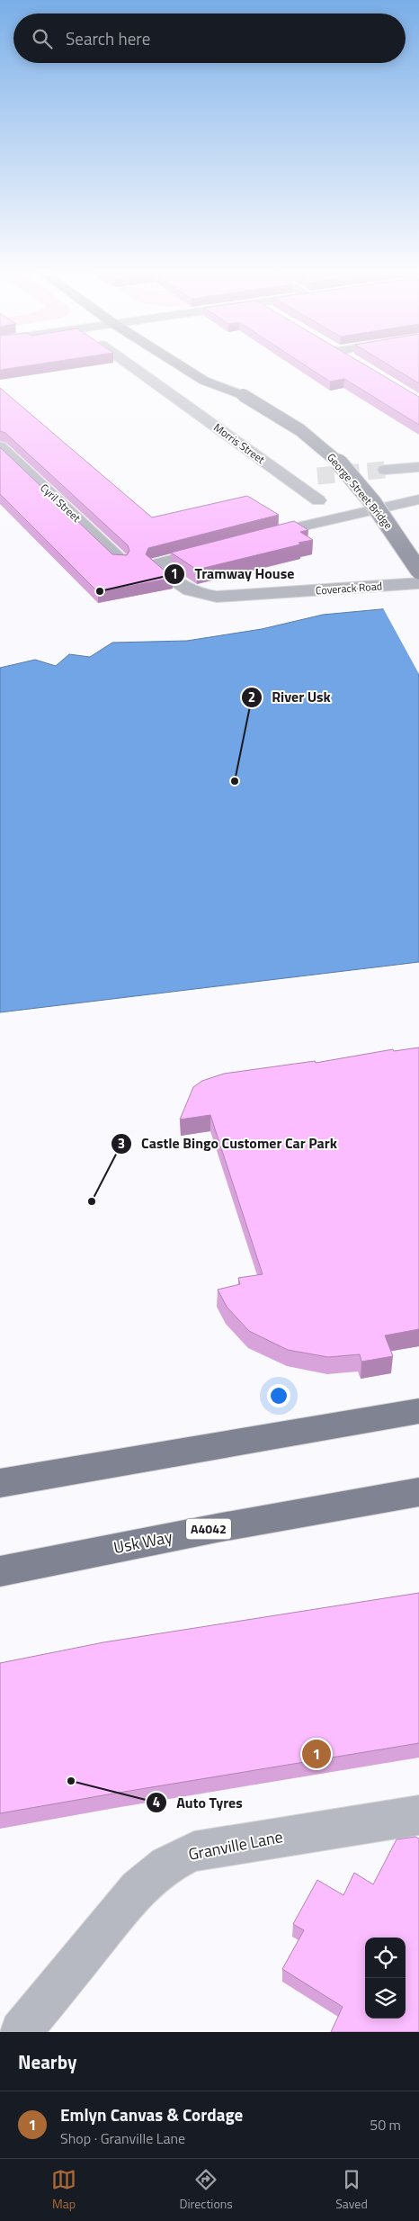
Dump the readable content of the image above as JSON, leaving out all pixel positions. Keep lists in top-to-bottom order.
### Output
{
  "streets": {
    "main road": ["George Street Bridge", "A4042", "Usk Way"],
    "street": [
      "Morris Street",
      "Cyril Street",
      "Coverack Road",
      "Granville Lane"
    ]
  },
  "places": [
    "Tramway House",
    "River Usk",
    "Castle Bingo Customer Car Park",
    "Auto Tyres"
  ],
  "page": {
    "search": "Search here",
    "pins": "1",
    "heading": "Nearby",
    "list": [
      {
        "mark": "1",
        "name": "Emlyn Canvas & Cordage",
        "note": "Shop · Granville Lane",
        "value": "50 m"
      }
    ],
    "nav": ["Map", "Directions", "Saved"]
  }
}
